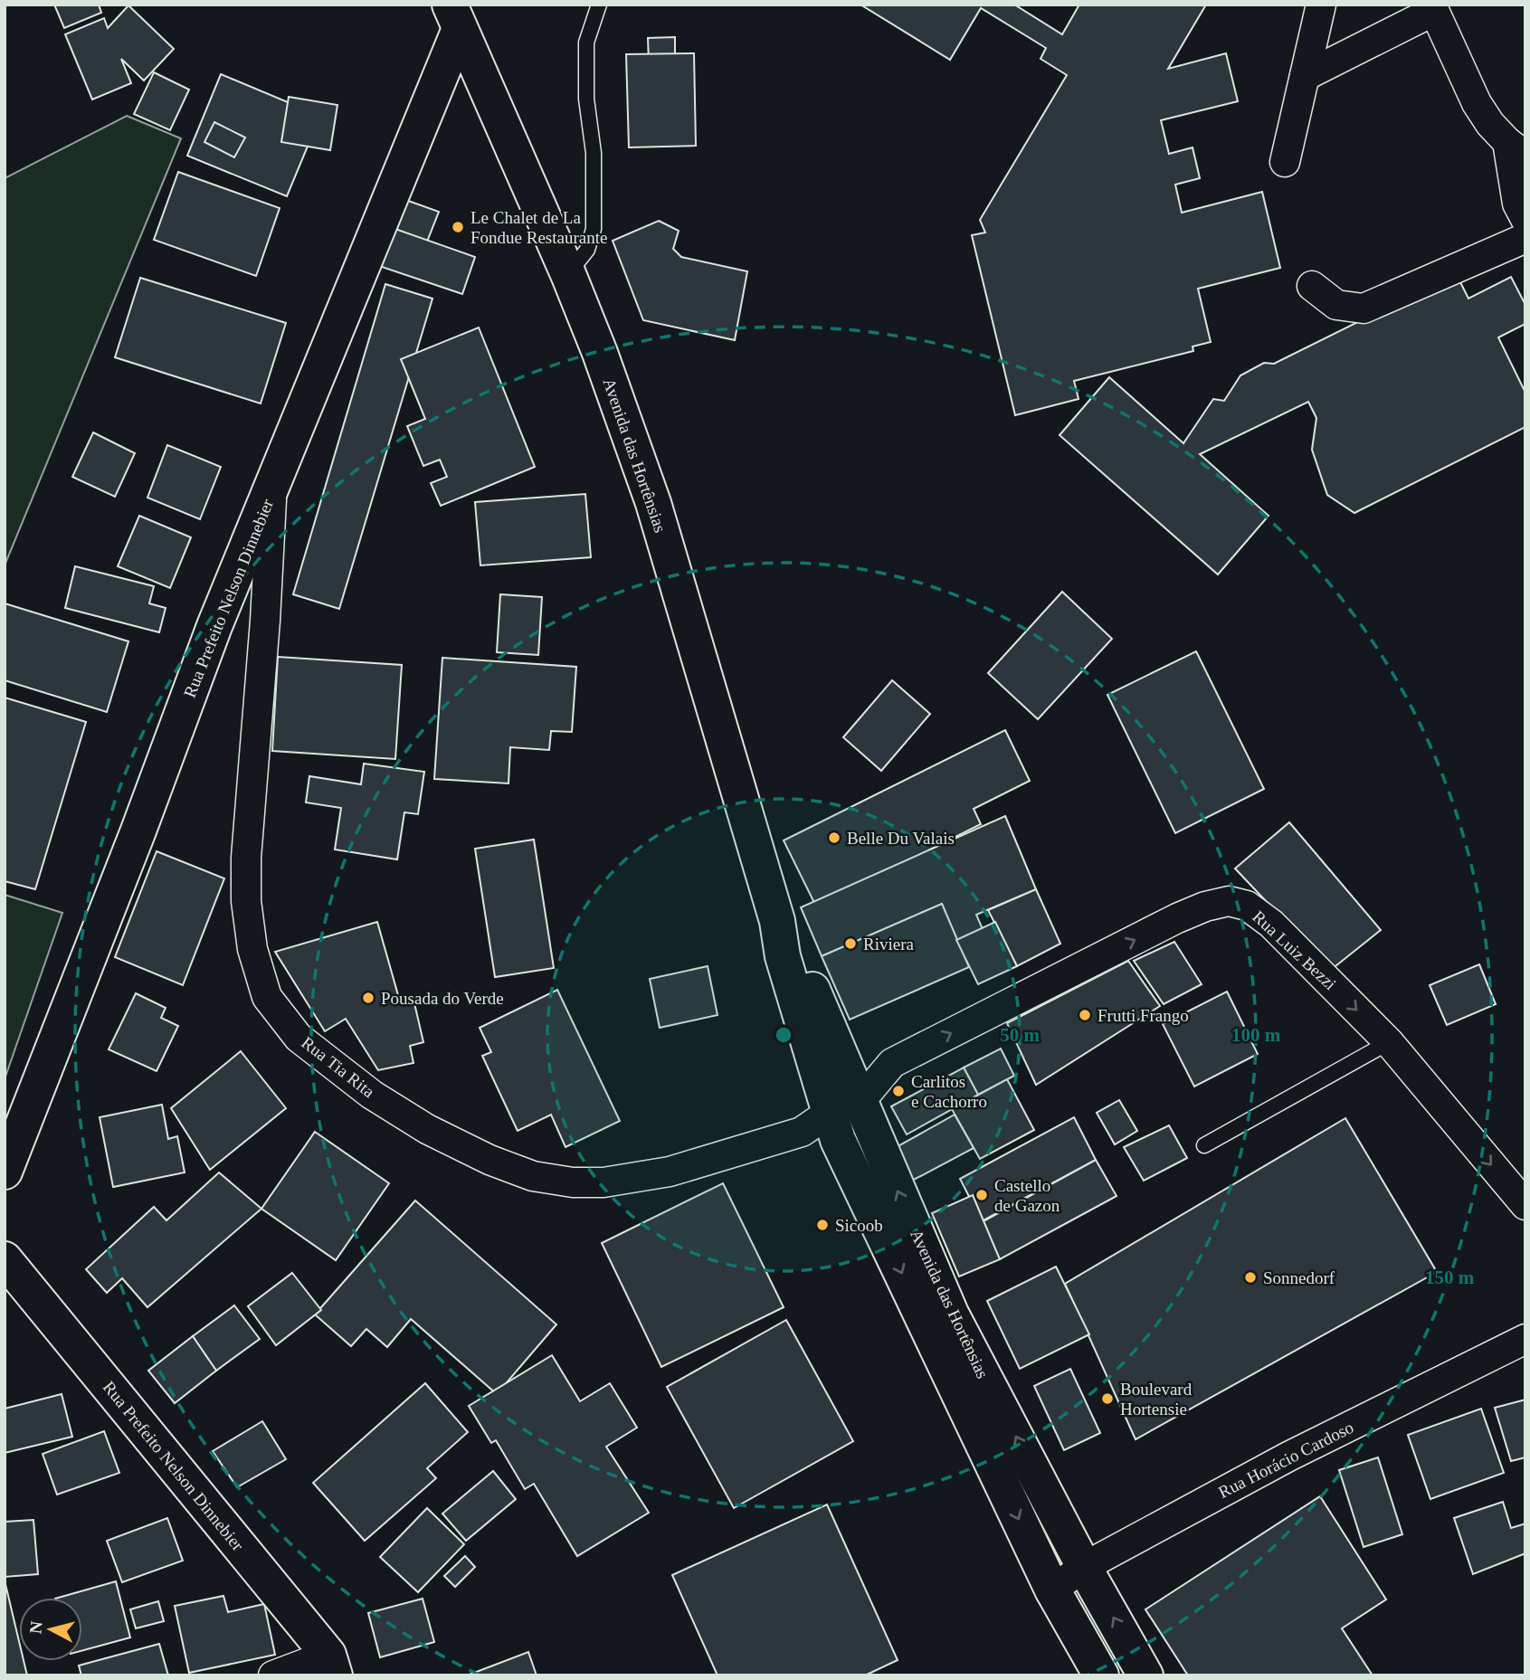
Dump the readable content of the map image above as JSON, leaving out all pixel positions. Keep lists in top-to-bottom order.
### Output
{
  "streets": {
    "main road": ["Avenida das Hortênsias", "Rua Prefeito Nelson Dinnebier"],
    "street": ["Rua Luiz Bezzi", "Rua Tia Rita", "Rua Horácio Cardoso"]
  },
  "crossings": [
    ["Avenida das Hortênsias", "Rua Prefeito Nelson Dinnebier"],
    ["Avenida das Hortênsias", "Rua Luiz Bezzi"],
    ["Avenida das Hortênsias", "Rua Tia Rita"],
    ["Avenida das Hortênsias", "Rua Horácio Cardoso"],
    ["Rua Prefeito Nelson Dinnebier", "Rua Tia Rita"],
    ["Rua Luiz Bezzi", "Rua Tia Rita"]
  ],
  "one_way": ["Rua Luiz Bezzi"],
  "places": [
    "Le Chalet de La Fondue Restaurante",
    "Belle Du Valais",
    "Riviera",
    "Pousada do Verde",
    "Frutti Frango",
    "Carlitos e Cachorro",
    "Castello de Gazon",
    "Sicoob",
    "Sonnedorf",
    "Boulevard Hortensie"
  ],
  "north": "left",
  "rings": ["50 m", "100 m", "150 m"]
}
